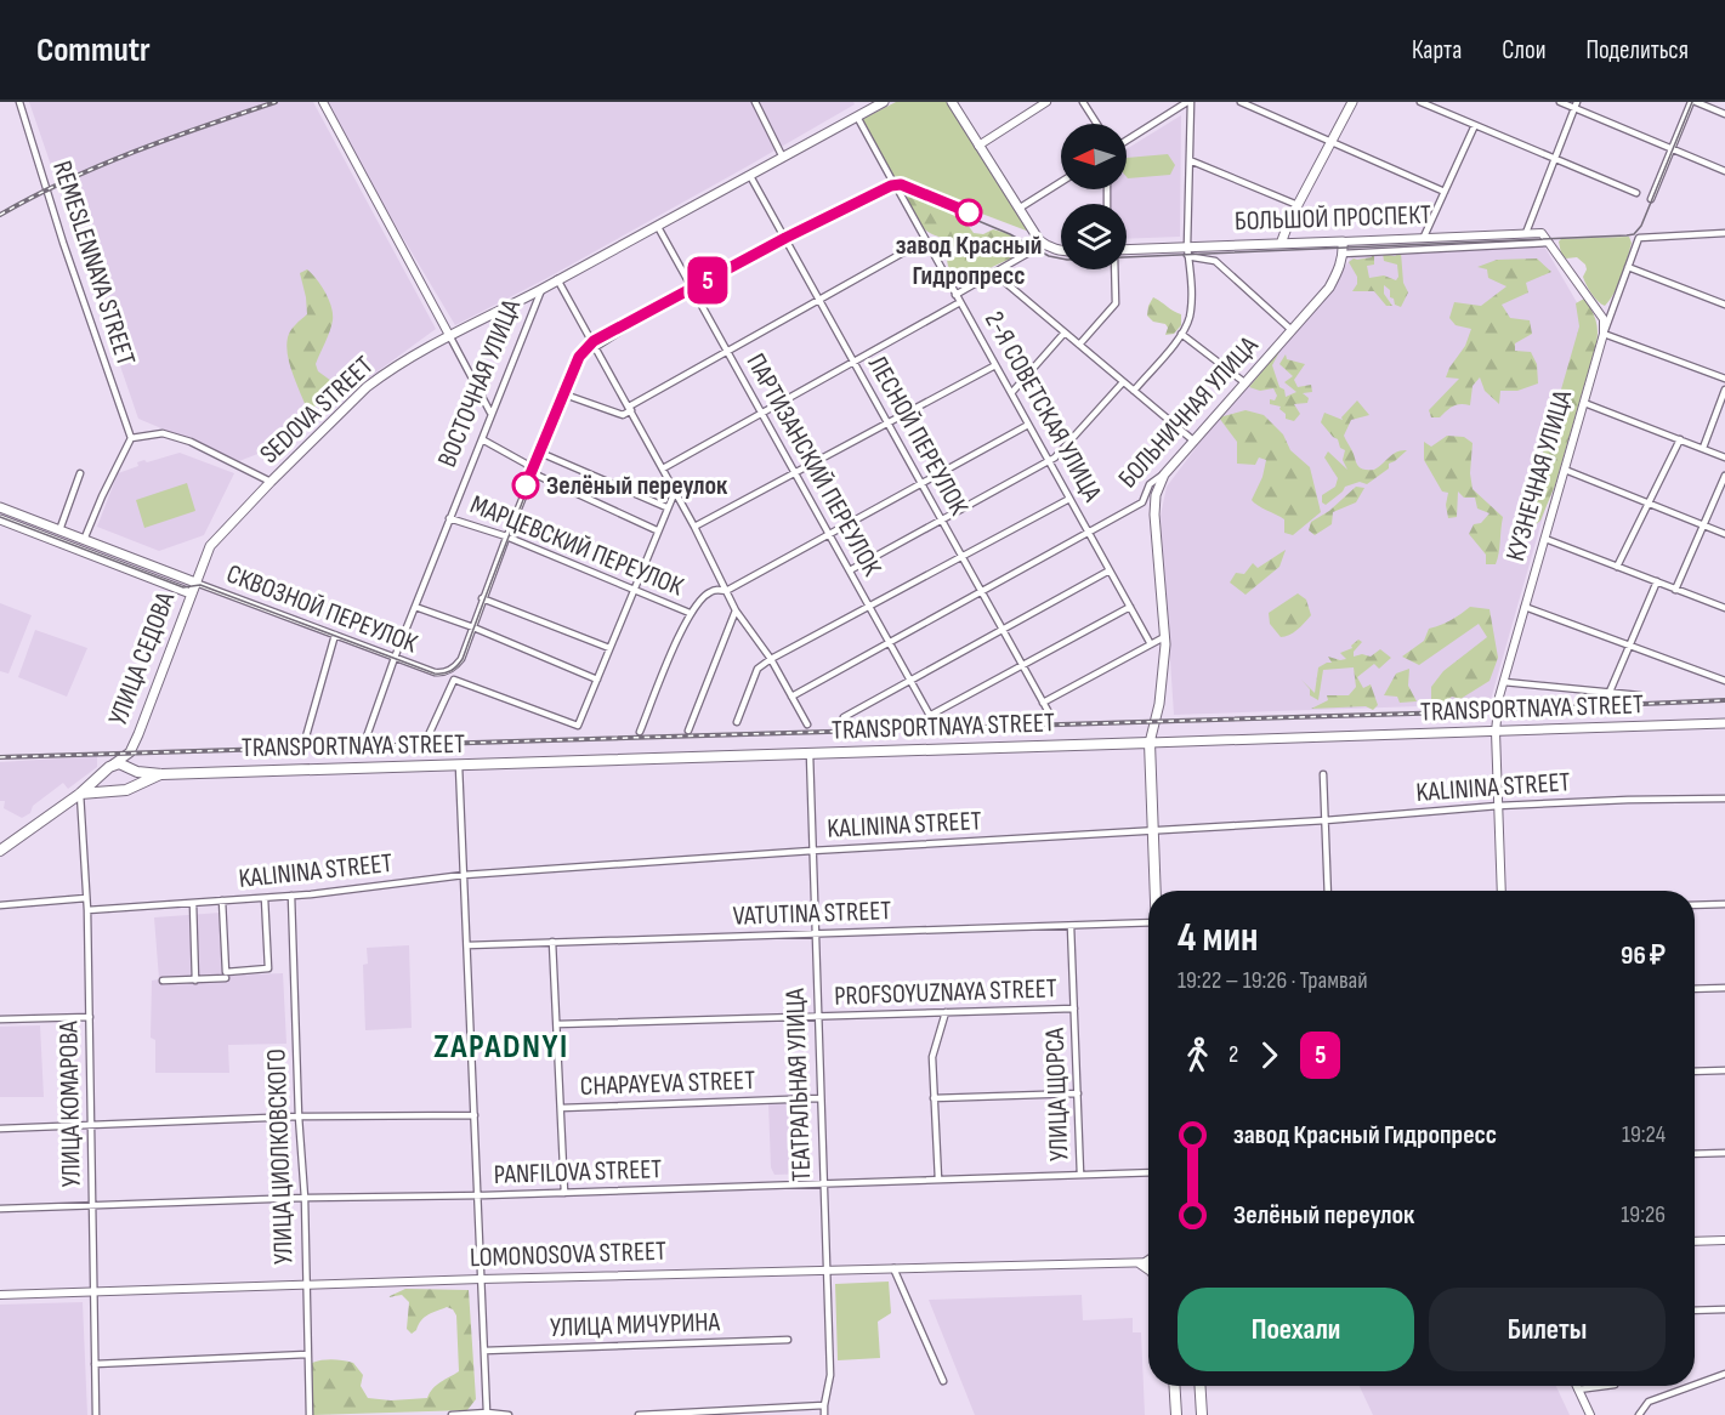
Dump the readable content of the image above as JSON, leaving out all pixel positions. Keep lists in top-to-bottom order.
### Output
{
  "streets": {
    "main road": [
      "БОЛЬШОЙ ПРОСПЕКТ",
      "ВОСТОЧНАЯ УЛИЦА",
      "SEDOVA STREET",
      "БОЛЬНИЧНАЯ УЛИЦА",
      "УЛИЦА СЕДОВА",
      "TRANSPORTNAYA STREET"
    ],
    "street": [
      "REMESLENNAYA STREET",
      "2-Я СОВЕТСКАЯ УЛИЦА",
      "ЛЕСНОЙ ПЕРЕУЛОК",
      "ПАРТИЗАНСКИЙ ПЕРЕУЛОК",
      "КУЗНЕЧНАЯ УЛИЦА",
      "МАРЦЕВСКИЙ ПЕРЕУЛОК",
      "СКВОЗНОЙ ПЕРЕУЛОК",
      "KALININA STREET",
      "VATUTINA STREET",
      "PROFSOYUZNAYA STREET",
      "CHAPAYEVA STREET",
      "ТЕАТРАЛЬНАЯ УЛИЦА",
      "УЛИЦА ЩОРСА",
      "УЛИЦА КОМАРОВА",
      "УЛИЦА ЦИОЛКОВСКОГО",
      "PANFILOVA STREET",
      "LOMONOSOVA STREET",
      "УЛИЦА МИЧУРИНА"
    ]
  },
  "crossings": [
    ["БОЛЬШОЙ ПРОСПЕКТ", "БОЛЬНИЧНАЯ УЛИЦА"],
    ["ВОСТОЧНАЯ УЛИЦА", "SEDOVA STREET"],
    ["ВОСТОЧНАЯ УЛИЦА", "ЛЕСНОЙ ПЕРЕУЛОК"],
    ["ВОСТОЧНАЯ УЛИЦА", "ПАРТИЗАНСКИЙ ПЕРЕУЛОК"],
    ["ВОСТОЧНАЯ УЛИЦА", "МАРЦЕВСКИЙ ПЕРЕУЛОК"],
    ["ВОСТОЧНАЯ УЛИЦА", "СКВОЗНОЙ ПЕРЕУЛОК"],
    ["2-Я СОВЕТСКАЯ УЛИЦА", "БОЛЬНИЧНАЯ УЛИЦА"],
    ["SEDOVA STREET", "СКВОЗНОЙ ПЕРЕУЛОК"],
    ["SEDOVA STREET", "УЛИЦА СЕДОВА"],
    ["БОЛЬНИЧНАЯ УЛИЦА", "ЛЕСНОЙ ПЕРЕУЛОК"],
    ["БОЛЬНИЧНАЯ УЛИЦА", "ПАРТИЗАНСКИЙ ПЕРЕУЛОК"],
    ["КУЗНЕЧНАЯ УЛИЦА", "TRANSPORTNAYA STREET"],
    ["КУЗНЕЧНАЯ УЛИЦА", "KALININA STREET"],
    ["СКВОЗНОЙ ПЕРЕУЛОК", "УЛИЦА СЕДОВА"],
    ["TRANSPORTNAYA STREET", "ТЕАТРАЛЬНАЯ УЛИЦА"],
    ["KALININA STREET", "ТЕАТРАЛЬНАЯ УЛИЦА"],
    ["KALININA STREET", "УЛИЦА КОМАРОВА"],
    ["KALININA STREET", "УЛИЦА ЦИОЛКОВСКОГО"],
    ["VATUTINA STREET", "ТЕАТРАЛЬНАЯ УЛИЦА"],
    ["VATUTINA STREET", "УЛИЦА ЩОРСА"],
    ["PROFSOYUZNAYA STREET", "ТЕАТРАЛЬНАЯ УЛИЦА"],
    ["PROFSOYUZNAYA STREET", "УЛИЦА ЩОРСА"],
    ["CHAPAYEVA STREET", "ТЕАТРАЛЬНАЯ УЛИЦА"],
    ["ТЕАТРАЛЬНАЯ УЛИЦА", "PANFILOVA STREET"],
    ["ТЕАТРАЛЬНАЯ УЛИЦА", "LOMONOSOVA STREET"],
    ["УЛИЦА ЩОРСА", "PANFILOVA STREET"],
    ["УЛИЦА КОМАРОВА", "PANFILOVA STREET"],
    ["УЛИЦА КОМАРОВА", "LOMONOSOVA STREET"],
    ["УЛИЦА ЦИОЛКОВСКОГО", "PANFILOVA STREET"],
    ["УЛИЦА ЦИОЛКОВСКОГО", "LOMONOSOVA STREET"]
  ],
  "districts": ["ZAPADNYI"],
  "places": ["завод Красный Гидропресс", "Зелёный переулок"],
  "lines": ["tram line 5"],
  "north": "left",
  "page": {
    "header": "Commutr",
    "nav": ["Карта", "Слои", "Поделиться"],
    "on_map": "5",
    "heading": ["4 мин", "19:22 – 19:26 · Трамвай", "96 ₽"],
    "legs": ["2", "5"],
    "list": [
      {
        "name": "завод Красный Гидропресс",
        "value": "19:24"
      },
      {
        "name": "Зелёный переулок",
        "value": "19:26"
      }
    ],
    "buttons": ["Поехали", "Билеты"]
  }
}
